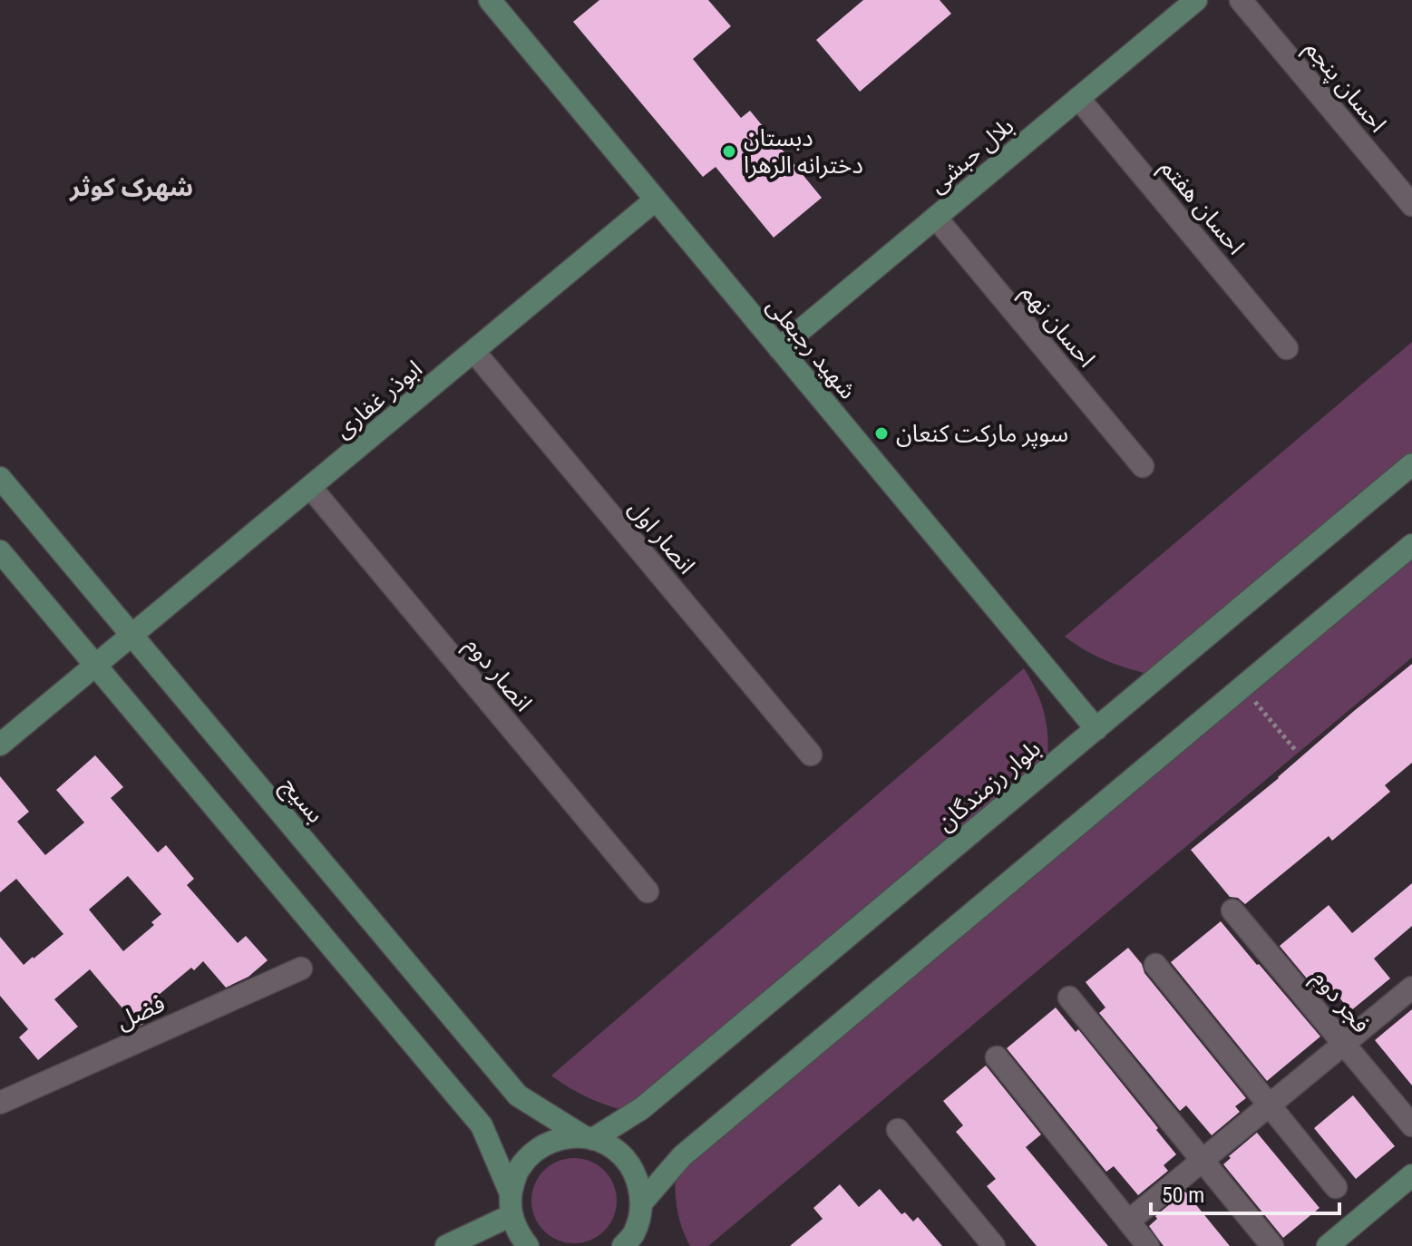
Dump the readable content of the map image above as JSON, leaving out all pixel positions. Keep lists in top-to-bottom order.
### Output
{
  "streets": {
    "main road": [
      "بلال حبشی",
      "شهید رجبعلی",
      "ابوذر غفاری",
      "بلوار رزمندگان",
      "بسیج"
    ],
    "street": [
      "احسان پنجم",
      "احسان هفتم",
      "احسان نهم",
      "انصار اول",
      "انصار دوم",
      "فجر دوم",
      "فضل"
    ]
  },
  "crossings": [
    ["بلال حبشی", "احسان هفتم"],
    ["بلال حبشی", "احسان نهم"],
    ["بلال حبشی", "شهید رجبعلی"],
    ["شهید رجبعلی", "ابوذر غفاری"],
    ["شهید رجبعلی", "بلوار رزمندگان"],
    ["ابوذر غفاری", "انصار اول"],
    ["ابوذر غفاری", "انصار دوم"],
    ["ابوذر غفاری", "بسیج"],
    ["بلوار رزمندگان", "بسیج"]
  ],
  "districts": ["شهرک کوثر"],
  "places": ["دبستان دخترانه الزهرا", "سوپر مارکت کنعان"],
  "scale_bar": "50 m"
}
